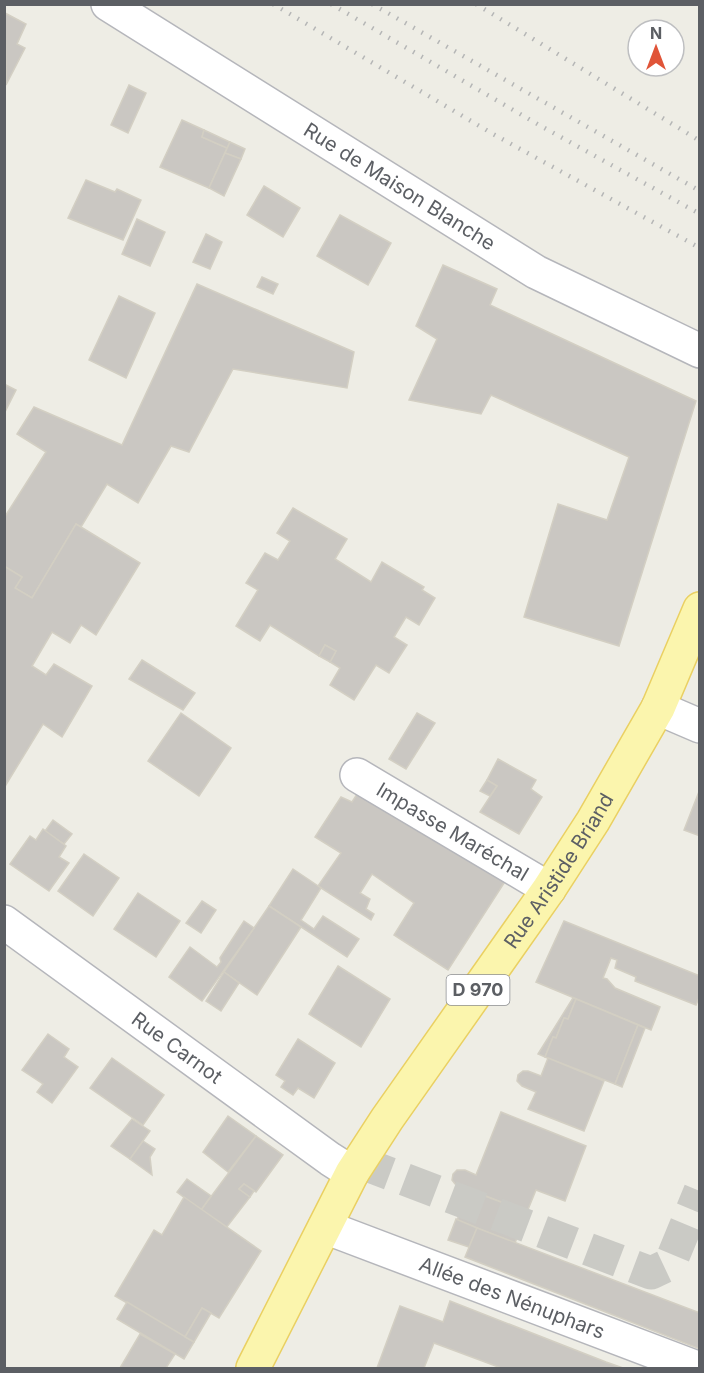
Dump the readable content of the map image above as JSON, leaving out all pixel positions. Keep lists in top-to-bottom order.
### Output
{
  "streets": {
    "main road": ["Rue Aristide Briand", "D 970"],
    "street": [
      "Rue de Maison Blanche",
      "Impasse Maréchal",
      "Rue Carnot",
      "Allée des Nénuphars"
    ]
  },
  "crossings": [
    ["Impasse Maréchal", "Rue Aristide Briand"],
    ["Rue Aristide Briand", "Rue Carnot"],
    ["Rue Aristide Briand", "Allée des Nénuphars"]
  ],
  "north": "top"
}
